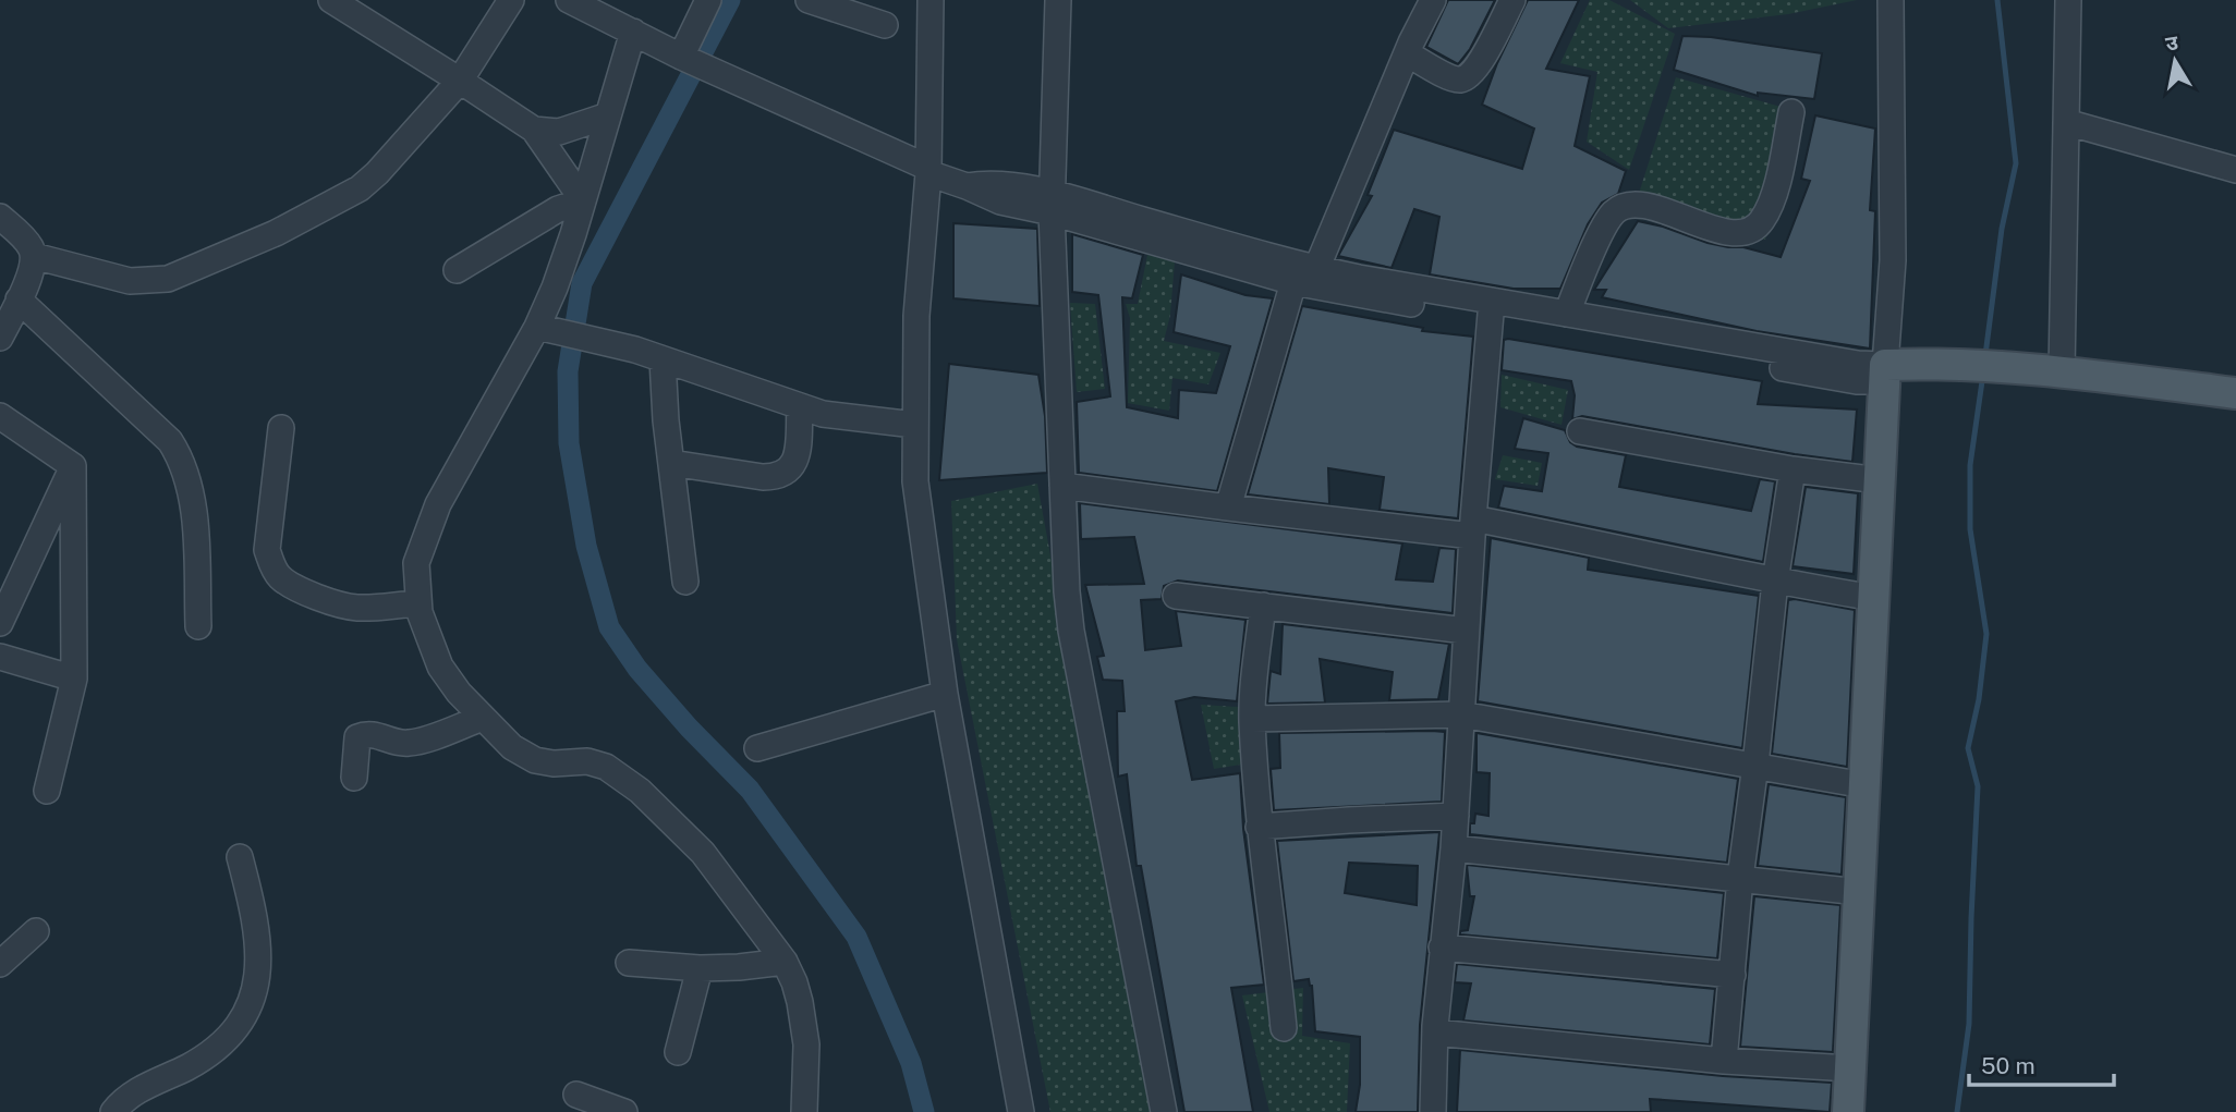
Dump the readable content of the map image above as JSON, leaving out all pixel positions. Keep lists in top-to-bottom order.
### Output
{
  "scale_bar": "50 m",
  "north": "top"
}
